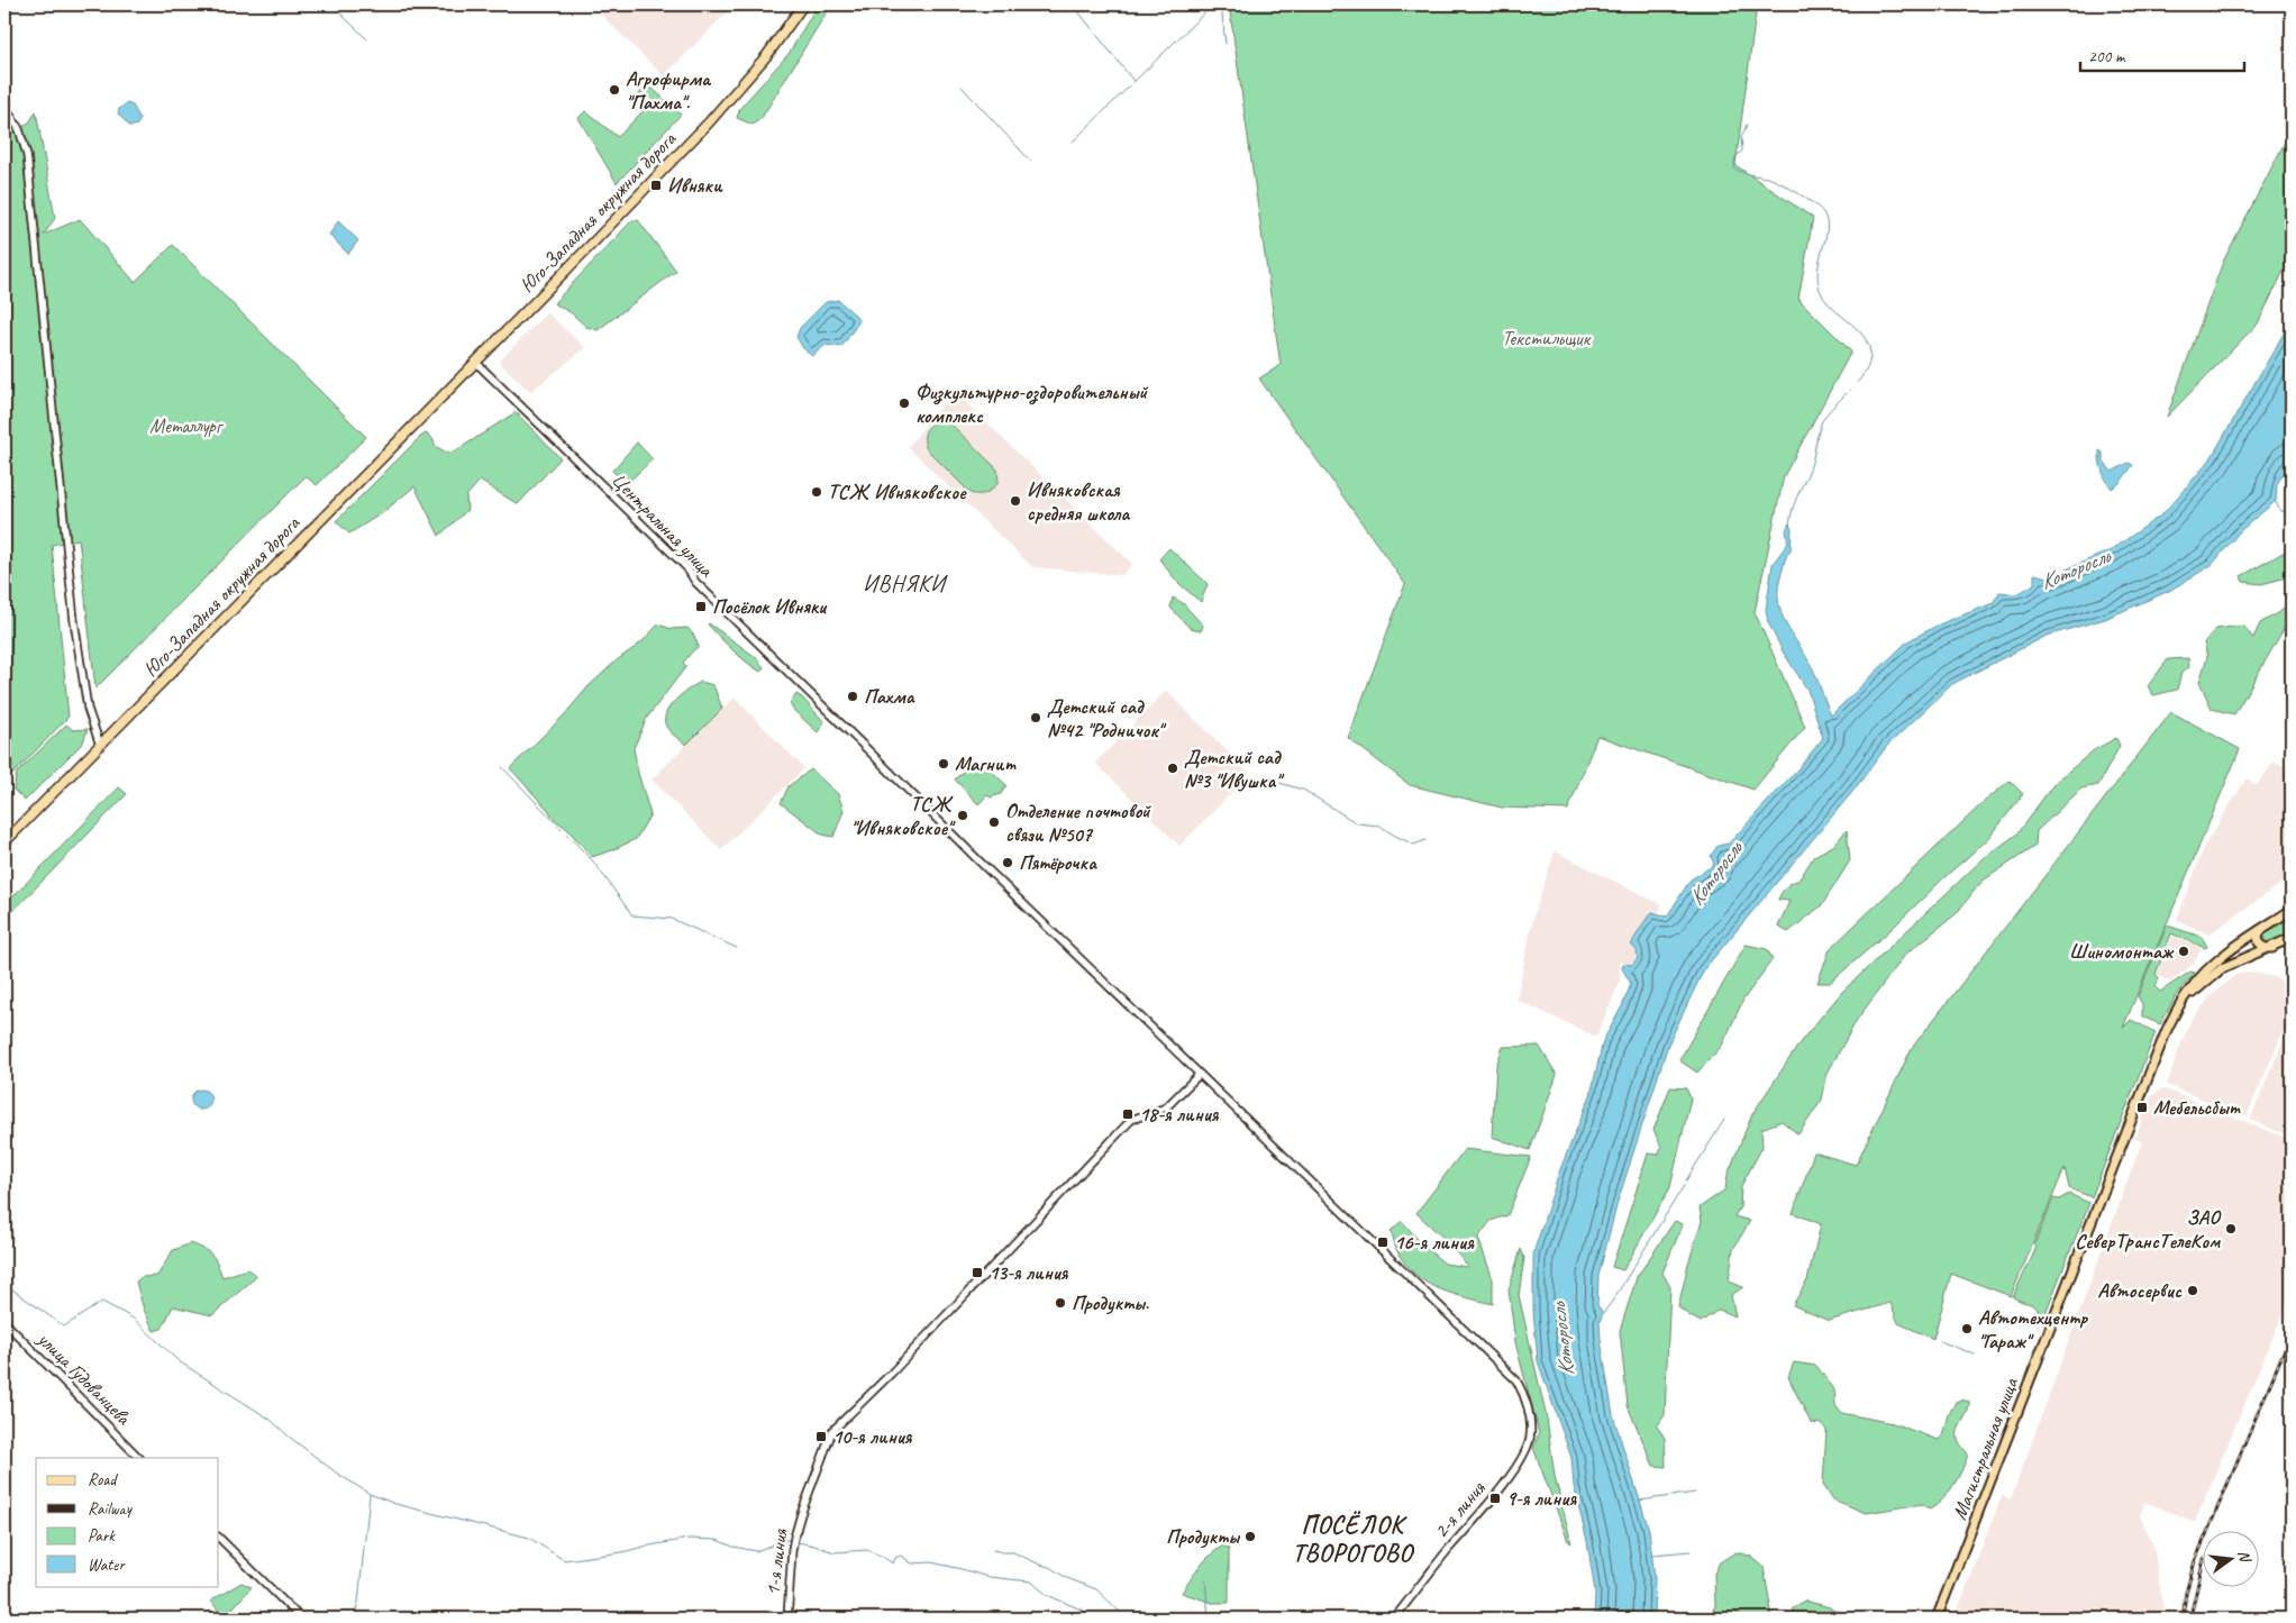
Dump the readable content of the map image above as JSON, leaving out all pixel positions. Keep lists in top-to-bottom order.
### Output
{
  "streets": {
    "highway": ["Юго-Западная окружная дорога"],
    "main road": ["Магистральная улица"],
    "street": [
      "Центральная улица",
      "улица Гудованцева",
      "2-я линия",
      "1-я линия"
    ]
  },
  "crossings": [
    ["Юго-Западная окружная дорога", "Центральная улица"],
    ["Центральная улица", "2-я линия"],
    ["Центральная улица", "1-я линия"],
    ["2-я линия", "1-я линия"]
  ],
  "districts": ["ИВНЯКИ", "ПОСЁЛОК ТВОРОГОВО"],
  "water": ["Которосль"],
  "parks": ["Текстильщик", "Металлург"],
  "places": {
    "other": [
      "Агрофирма \"Пахма\".",
      "Физкультурно-оздоровительный комплекс",
      "ТСЖ Ивняковское",
      "Ивняковская средняя школа",
      "Пахма",
      "Детский сад №42 \"Родничок\"",
      "Магнит",
      "Детский сад №3 \"Ивушка\"",
      "ТСЖ \"Ивняковское\"",
      "Отделение почтовой связи №507",
      "Пятёрочка",
      "Шиномонтаж",
      "ЗАО СеверТрансТелеКом",
      "Автосервис",
      "Продукты.",
      "Автотехцентр \"Гараж\"",
      "Продукты"
    ],
    "transit": [
      "Ивняки",
      "Посёлок Ивняки",
      "Мебельсбыт",
      "18-я линия",
      "16-я линия",
      "13-я линия",
      "10-я линия",
      "9-я линия"
    ]
  },
  "legend": [
    "Road",
    "Railway",
    "Park",
    "Water"
  ],
  "scale_bar": "200 m",
  "north": "right"
}
